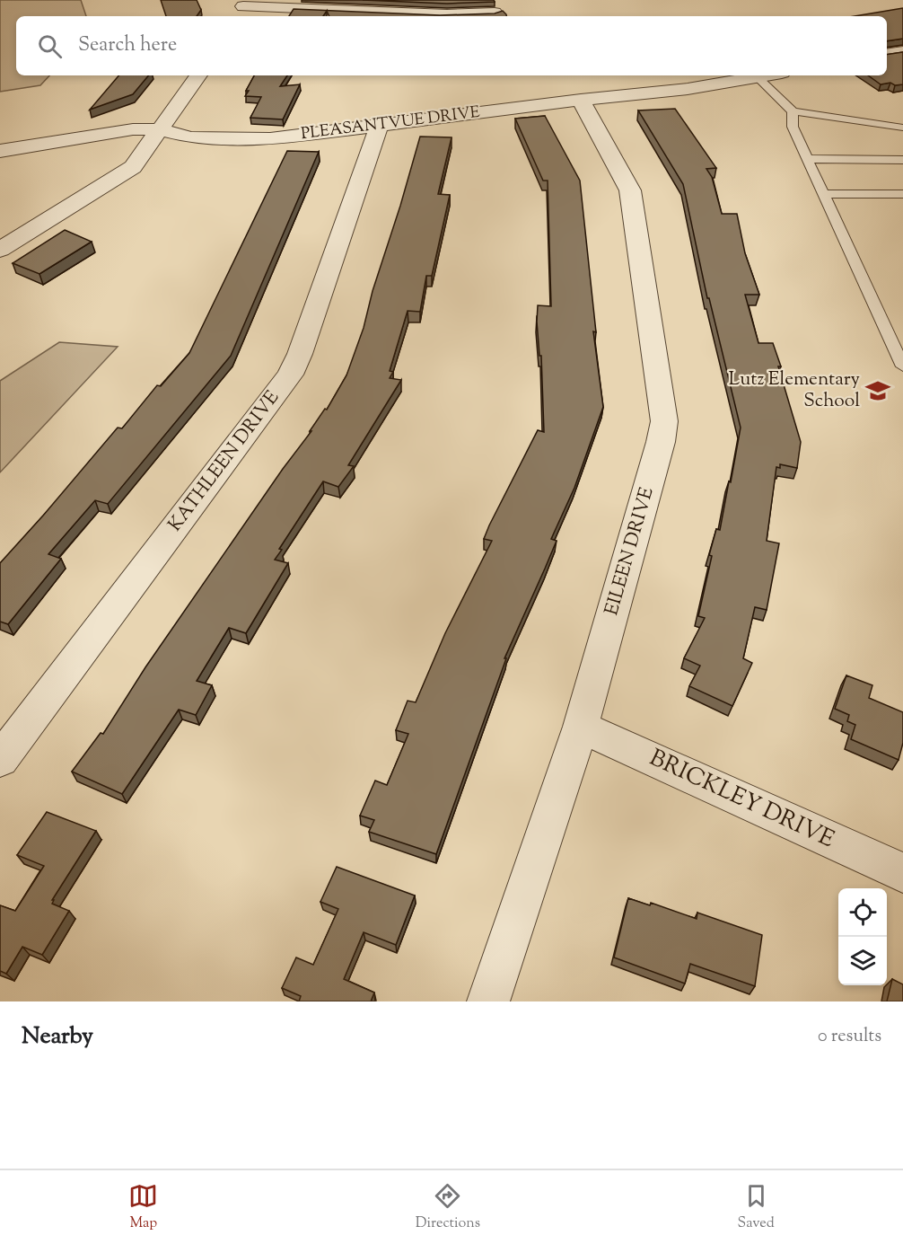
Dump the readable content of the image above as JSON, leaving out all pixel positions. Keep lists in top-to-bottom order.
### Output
{
  "streets": {
    "street": [
      "PLEASANTVUE DRIVE",
      "KATHLEEN DRIVE",
      "EILEEN DRIVE",
      "BRICKLEY DRIVE"
    ]
  },
  "crossings": [
    ["PLEASANTVUE DRIVE", "KATHLEEN DRIVE"],
    ["PLEASANTVUE DRIVE", "EILEEN DRIVE"],
    ["EILEEN DRIVE", "BRICKLEY DRIVE"]
  ],
  "places": {
    "school or university": ["Lutz Elementary School"]
  },
  "page": {
    "search": "Search here",
    "heading": ["Nearby", "0 results"],
    "nav": ["Map", "Directions", "Saved"]
  }
}
